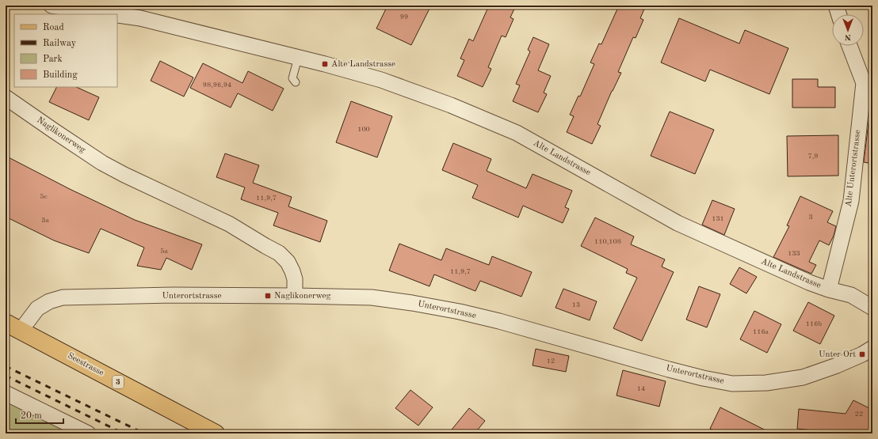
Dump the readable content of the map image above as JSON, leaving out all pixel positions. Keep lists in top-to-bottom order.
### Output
{
  "streets": {
    "main road": ["Seestrasse", "3"],
    "street": [
      "Naglikonerweg",
      "Alte Landstrasse",
      "Alte Unterortstrasse",
      "Unterortstrasse"
    ]
  },
  "crossings": [
    ["Naglikonerweg", "Unterortstrasse"],
    ["Alte Landstrasse", "Alte Unterortstrasse"],
    ["Unterortstrasse", "Seestrasse"]
  ],
  "places": {
    "transit": ["Alte Landstrasse", "Naglikonerweg", "Unter Ort"]
  },
  "house_numbers": [
    "99",
    "98,96,94",
    "100",
    "7,9",
    "5c",
    "11,9,7",
    "3",
    "131",
    "3a",
    "110,108",
    "5a",
    "133",
    "11,9,7",
    "13",
    "116b",
    "116a",
    "12",
    "14",
    "22"
  ],
  "legend": [
    "Road",
    "Railway",
    "Park",
    "Building"
  ],
  "scale_bar": "20 m",
  "north": "bottom"
}
